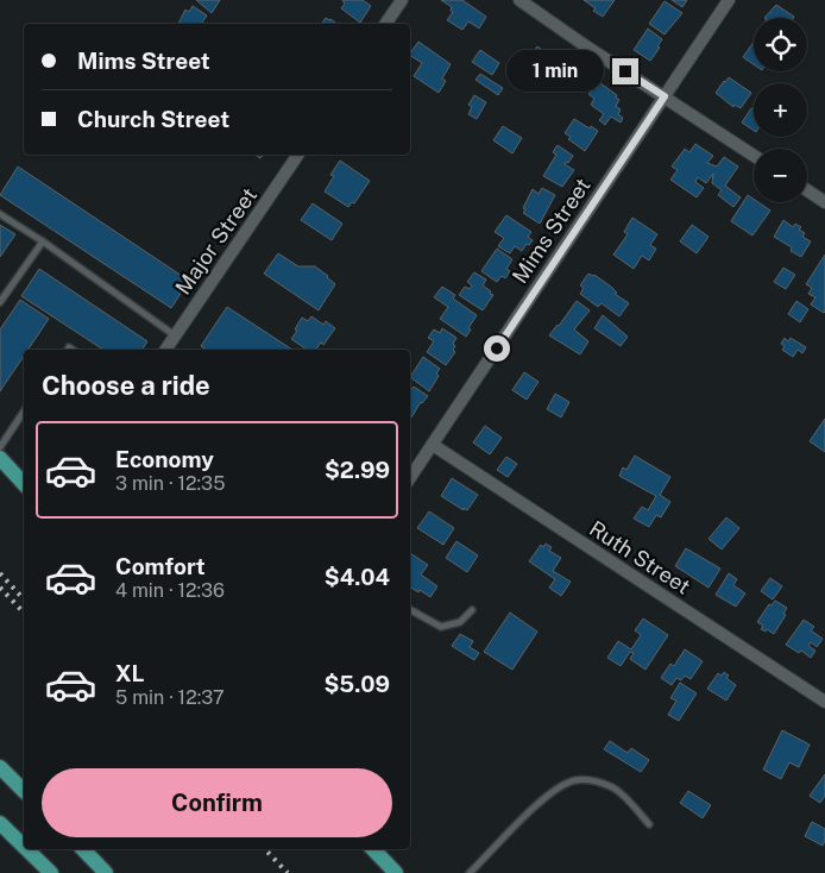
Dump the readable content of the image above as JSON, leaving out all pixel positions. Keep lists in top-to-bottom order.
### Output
{
  "streets": {
    "street": ["Mims Street", "Major Street", "Ruth Street"]
  },
  "crossings": [
    ["Mims Street", "Ruth Street"]
  ],
  "page": {
    "map_buttons": ["+", "−"],
    "banner": ["Mims Street", "Church Street"],
    "bubble": "1 min",
    "heading": "Choose a ride",
    "list": [
      {
        "name": "Economy",
        "note": "3 min · 12:35",
        "value": "$2.99"
      },
      {
        "name": "Comfort",
        "note": "4 min · 12:36",
        "value": "$4.04"
      },
      {
        "name": "XL",
        "note": "5 min · 12:37",
        "value": "$5.09"
      }
    ],
    "buttons": "Confirm"
  }
}
